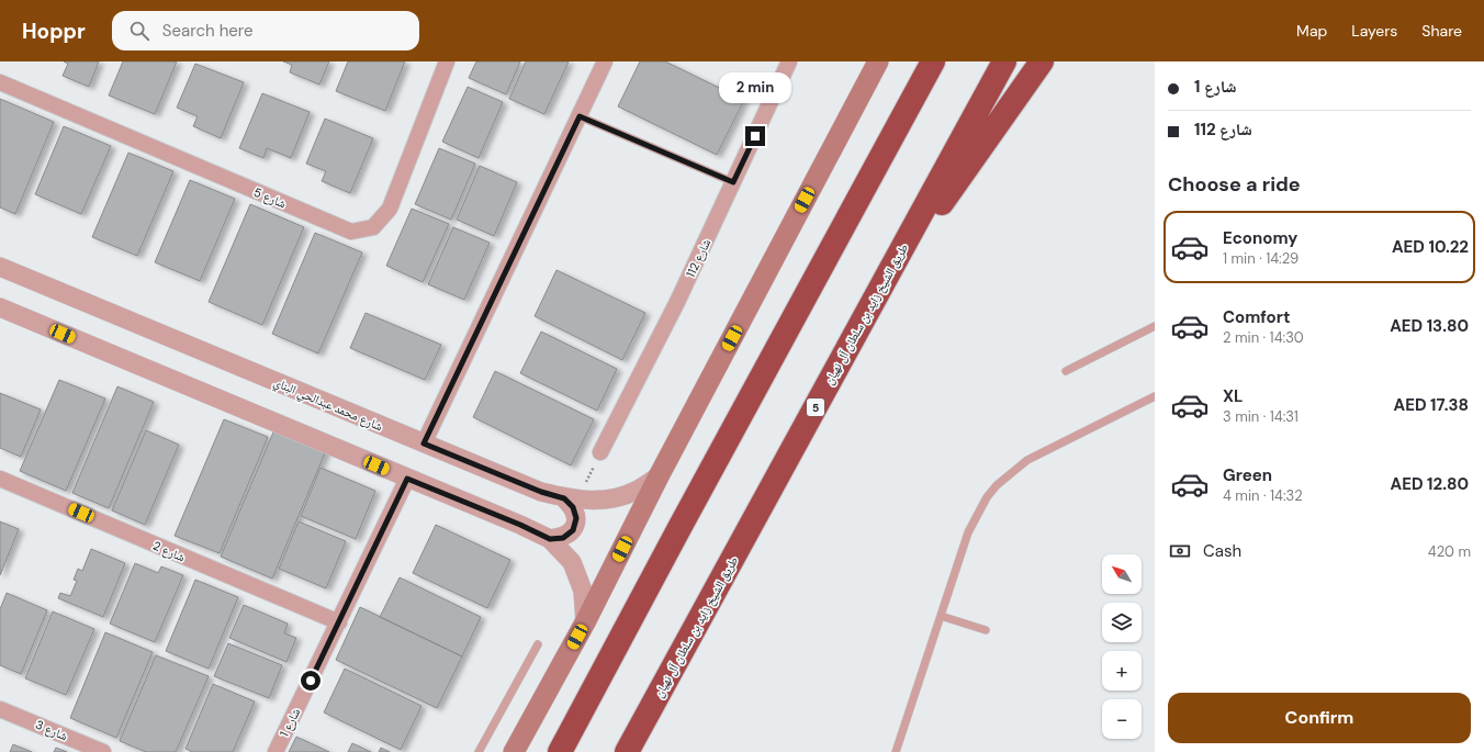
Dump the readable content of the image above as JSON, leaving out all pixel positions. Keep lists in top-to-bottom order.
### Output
{
  "streets": {
    "highway": ["طريق الشيخ زايد بن سلطان آل نهيان", "5"],
    "street": [
      "شارع 5",
      "شارع 112",
      "شارع محمد عبدالحي البناي",
      "شارع 2",
      "شارع 1",
      "شارع 3"
    ]
  },
  "crossings": [
    ["شارع 2", "شارع 1"]
  ],
  "north": "top left",
  "page": {
    "header": "Hoppr",
    "search": "Search here",
    "nav": ["Map", "Layers", "Share"],
    "banner": ["شارع 1", "شارع 112"],
    "bubble": "2 min",
    "heading": "Choose a ride",
    "list": [
      {
        "name": "Economy",
        "note": "1 min · 14:29",
        "value": "AED 10.22"
      },
      {
        "name": "Comfort",
        "note": "2 min · 14:30",
        "value": "AED 13.80"
      },
      {
        "name": "XL",
        "note": "3 min · 14:31",
        "value": "AED 17.38"
      },
      {
        "name": "Green",
        "note": "4 min · 14:32",
        "value": "AED 12.80"
      }
    ],
    "pay": ["Cash", "420 m"],
    "map_buttons": ["+", "−"],
    "buttons": "Confirm"
  }
}
